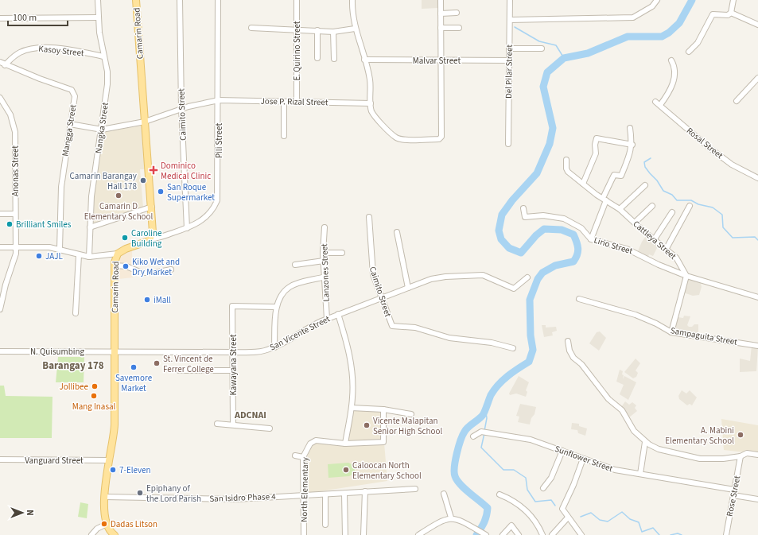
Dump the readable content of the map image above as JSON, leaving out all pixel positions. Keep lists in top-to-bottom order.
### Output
{
  "streets": {
    "main road": ["Camarin Road"],
    "street": [
      "Kasoy Street",
      "E. Quirino Street",
      "Malvar Street",
      "Del Pilar Street",
      "Jose P. Rizal Street",
      "Caimito Street",
      "Nangka Street",
      "Mangga Street",
      "Pili Street",
      "Rosal Street",
      "Anonas Street",
      "Cattleya Street",
      "Lirio Street",
      "Lanzones Street",
      "San Vicente Street",
      "Sampaguita Street",
      "N. Quisumbing",
      "Kawayana Street",
      "Sunflower Street",
      "Vanguard Street",
      "North Elementary",
      "Rose Street",
      "San Isidro Phase 4"
    ]
  },
  "crossings": [
    ["Camarin Road", "Jose P. Rizal Street"],
    ["Camarin Road", "Pili Street"],
    ["Camarin Road", "San Vicente Street"],
    ["Camarin Road", "N. Quisumbing"],
    ["Camarin Road", "Vanguard Street"],
    ["Camarin Road", "San Isidro Phase 4"],
    ["Kasoy Street", "Nangka Street"],
    ["Kasoy Street", "Mangga Street"],
    ["E. Quirino Street", "Jose P. Rizal Street"],
    ["Malvar Street", "Del Pilar Street"],
    ["Jose P. Rizal Street", "Caimito Street"],
    ["Jose P. Rizal Street", "Nangka Street"],
    ["Jose P. Rizal Street", "Pili Street"],
    ["Caimito Street", "Pili Street"],
    ["Caimito Street", "San Vicente Street"],
    ["Cattleya Street", "Lirio Street"],
    ["Lanzones Street", "San Vicente Street"],
    ["San Vicente Street", "N. Quisumbing"],
    ["San Vicente Street", "Kawayana Street"],
    ["Sunflower Street", "Rose Street"],
    ["North Elementary", "San Isidro Phase 4"]
  ],
  "districts": ["Barangay 178", "ADCNAI"],
  "places": {
    "health": ["Dominico Medical Clinic"],
    "other": [
      "Camarin Barangay Hall 178",
      "San Roque Supermarket",
      "Camarin D Elementary School",
      "Brilliant Smiles",
      "Caroline Building",
      "JAJL",
      "Kiko Wet and Dry Market",
      "iMall",
      "St. Vincent de Ferrer College",
      "Savemore Market",
      "Jollibee",
      "Mang Inasal",
      "Vicente Malapitan Senior High School",
      "A. Mabini Elementary School",
      "7-Eleven",
      "Caloocan North Elementary School",
      "Epiphany of the Lord Parish",
      "Dadas Litson"
    ]
  },
  "scale_bar": "100 m",
  "north": "right"
}
